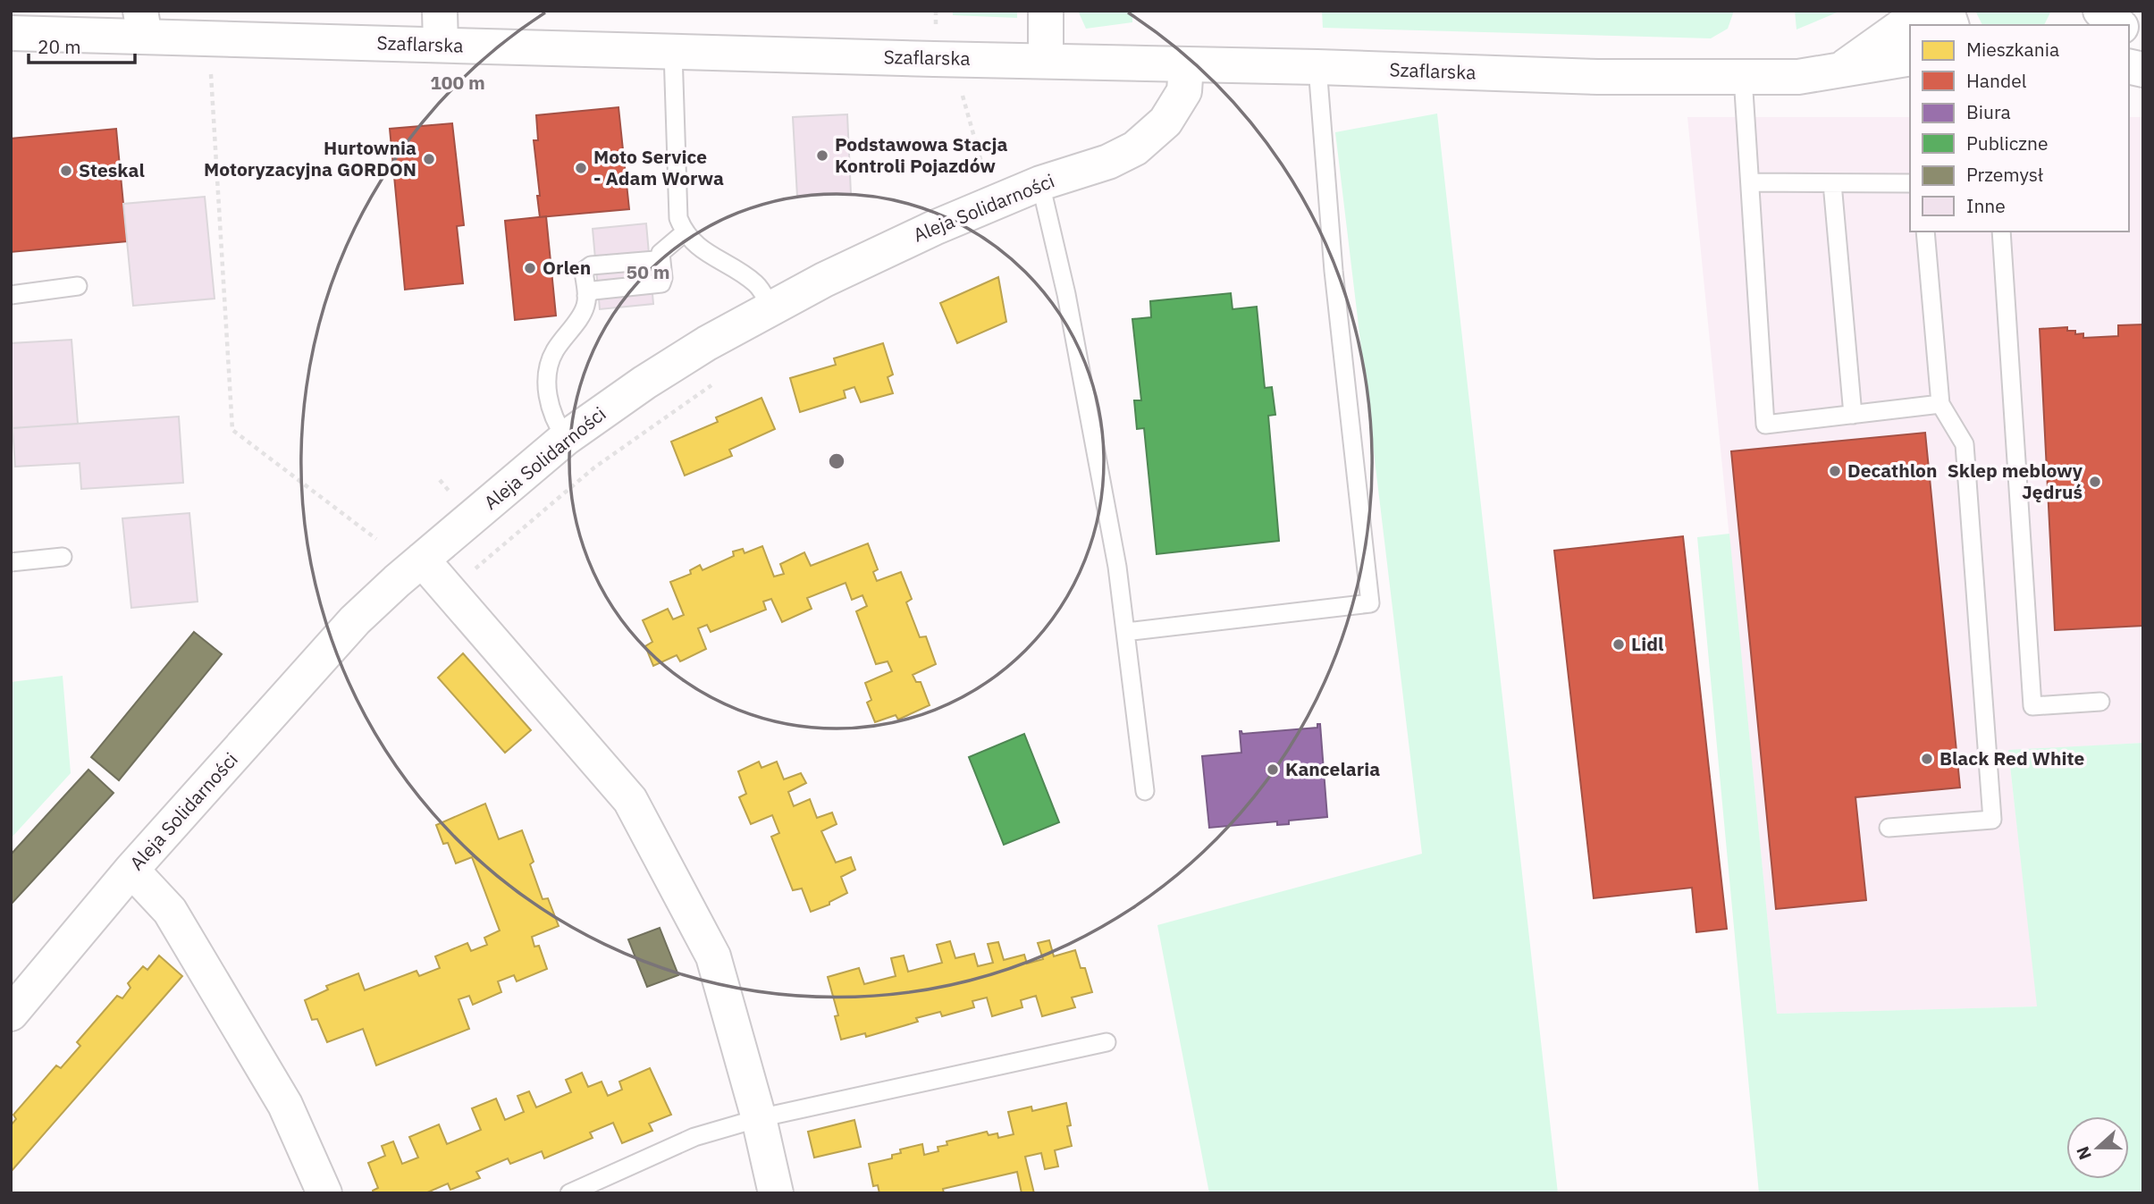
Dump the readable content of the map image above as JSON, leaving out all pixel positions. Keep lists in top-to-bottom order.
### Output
{
  "streets": {
    "street": ["Szaflarska", "Aleja Solidarności"]
  },
  "crossings": [
    ["Szaflarska", "Aleja Solidarności"]
  ],
  "places": [
    "Podstawowa Stacja Kontroli Pojazdów",
    "Hurtownia Motoryzacyjna GORDON",
    "Moto Service - Adam Worwa",
    "Steskal",
    "Orlen",
    "Decathlon",
    "Sklep meblowy Jędruś",
    "Lidl",
    "Black Red White",
    "Kancelaria"
  ],
  "legend": [
    "Mieszkania",
    "Handel",
    "Biura",
    "Publiczne",
    "Przemysł",
    "Inne"
  ],
  "scale_bar": "20 m",
  "north": "left",
  "rings": ["100 m", "50 m"]
}
